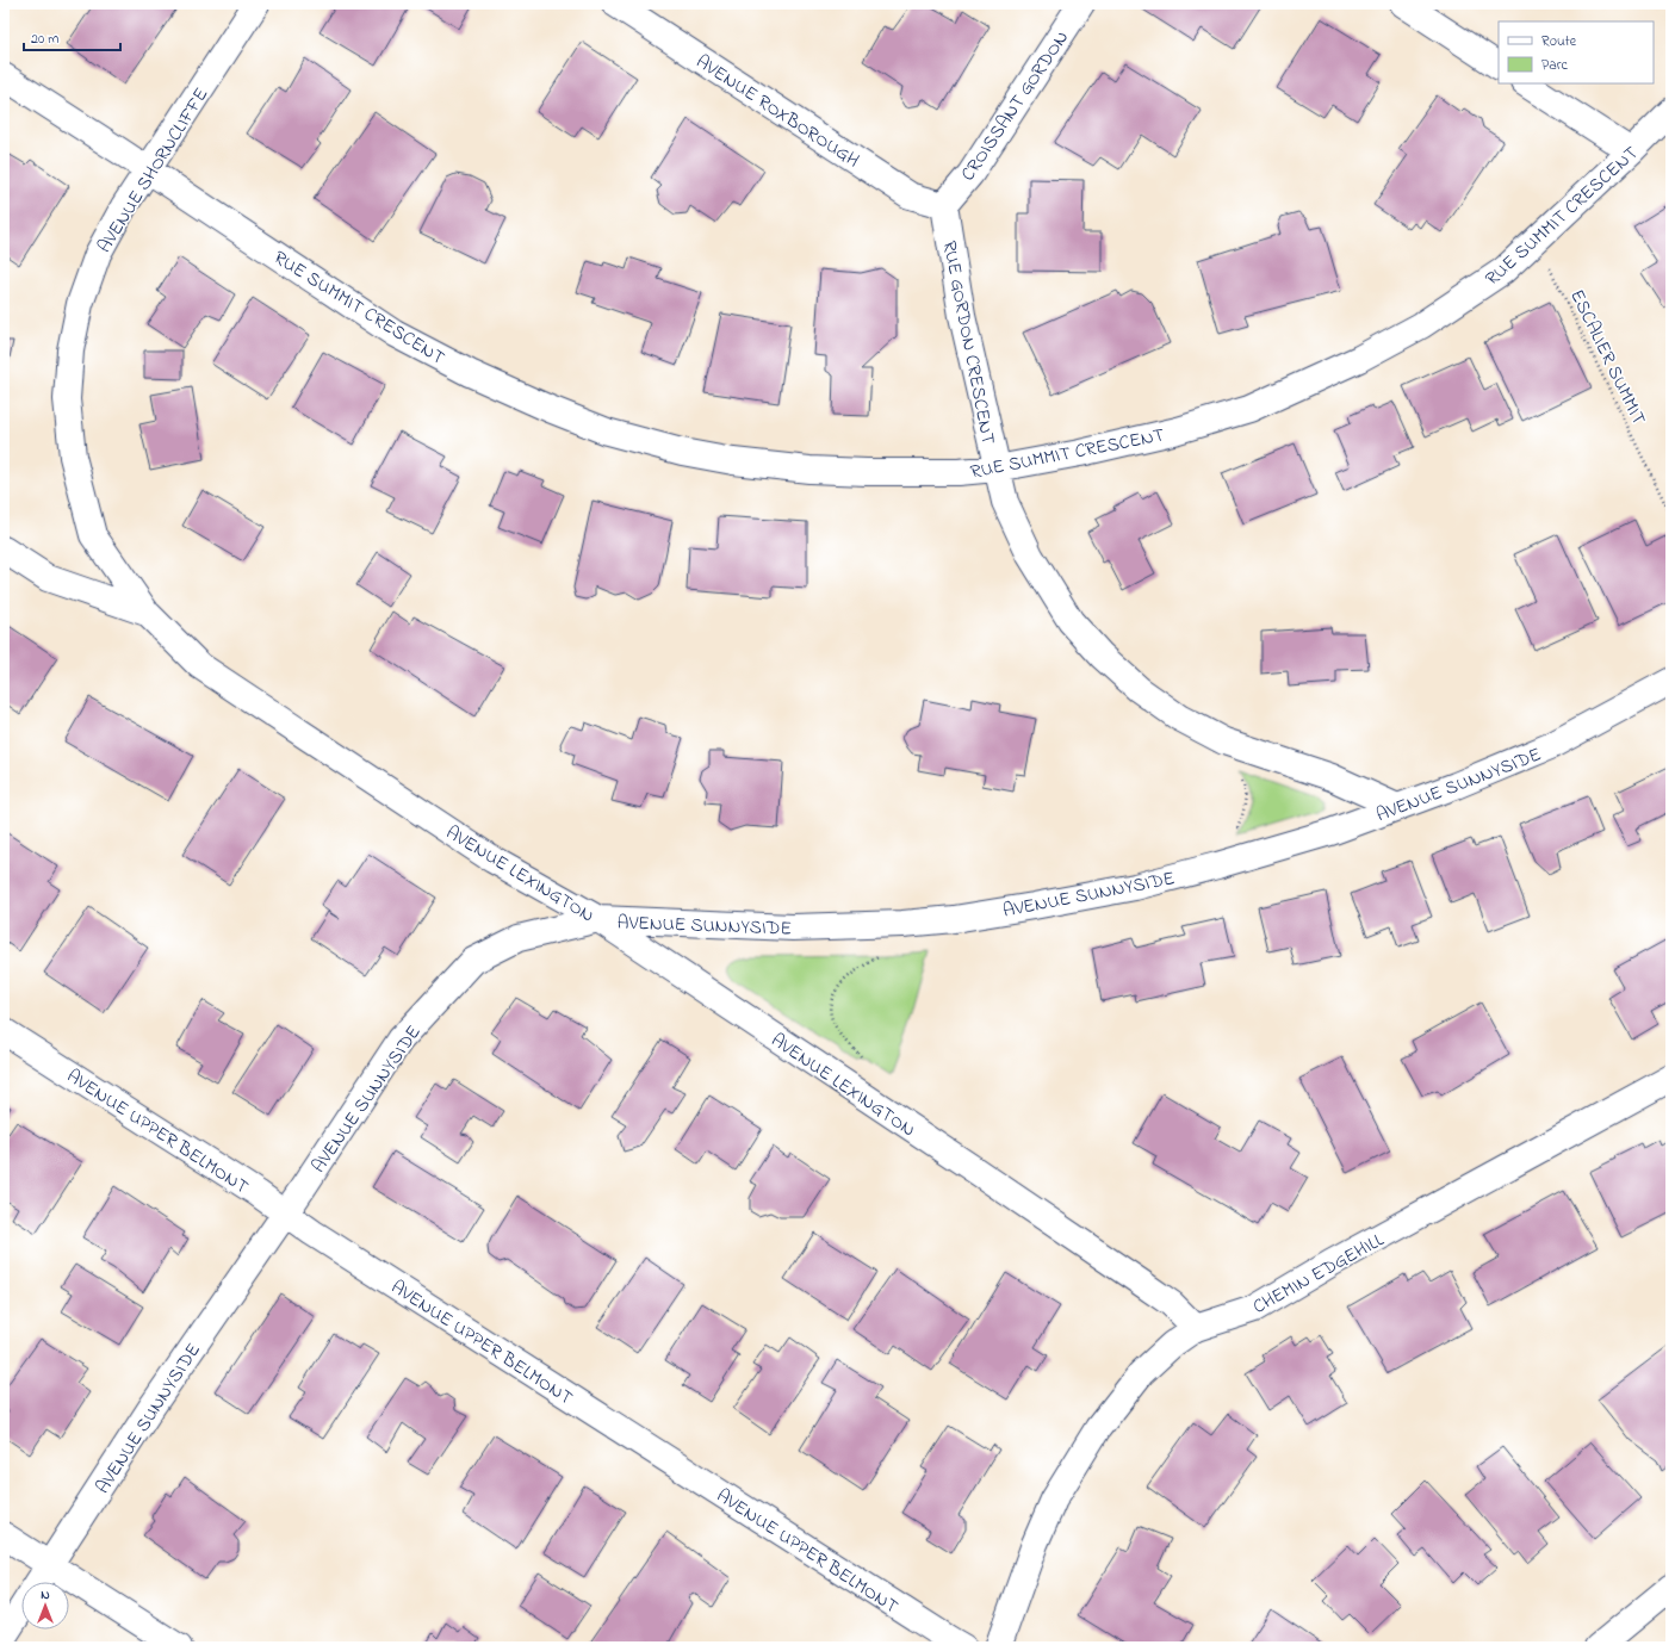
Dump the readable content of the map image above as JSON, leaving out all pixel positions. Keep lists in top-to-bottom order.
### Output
{
  "streets": {
    "street": [
      "CROISSANT GORDON",
      "AVENUE ROXBOROUGH",
      "AVENUE SHORNCLIFFE",
      "RUE SUMMIT CRESCENT",
      "RUE GORDON CRESCENT",
      "AVENUE SUNNYSIDE",
      "AVENUE LEXINGTON",
      "AVENUE UPPER BELMONT",
      "CHEMIN EDGEHILL"
    ],
    "path": ["ESCALIER SUMMIT"]
  },
  "crossings": [
    ["CROISSANT GORDON", "AVENUE ROXBOROUGH"],
    ["CROISSANT GORDON", "RUE GORDON CRESCENT"],
    ["AVENUE ROXBOROUGH", "RUE GORDON CRESCENT"],
    ["AVENUE SHORNCLIFFE", "RUE SUMMIT CRESCENT"],
    ["AVENUE SHORNCLIFFE", "AVENUE LEXINGTON"],
    ["RUE SUMMIT CRESCENT", "RUE GORDON CRESCENT"],
    ["RUE GORDON CRESCENT", "AVENUE SUNNYSIDE"],
    ["AVENUE SUNNYSIDE", "AVENUE LEXINGTON"],
    ["AVENUE SUNNYSIDE", "AVENUE UPPER BELMONT"],
    ["AVENUE LEXINGTON", "CHEMIN EDGEHILL"]
  ],
  "legend": ["Route", "Parc"],
  "scale_bar": "20 m",
  "north": "top"
}
